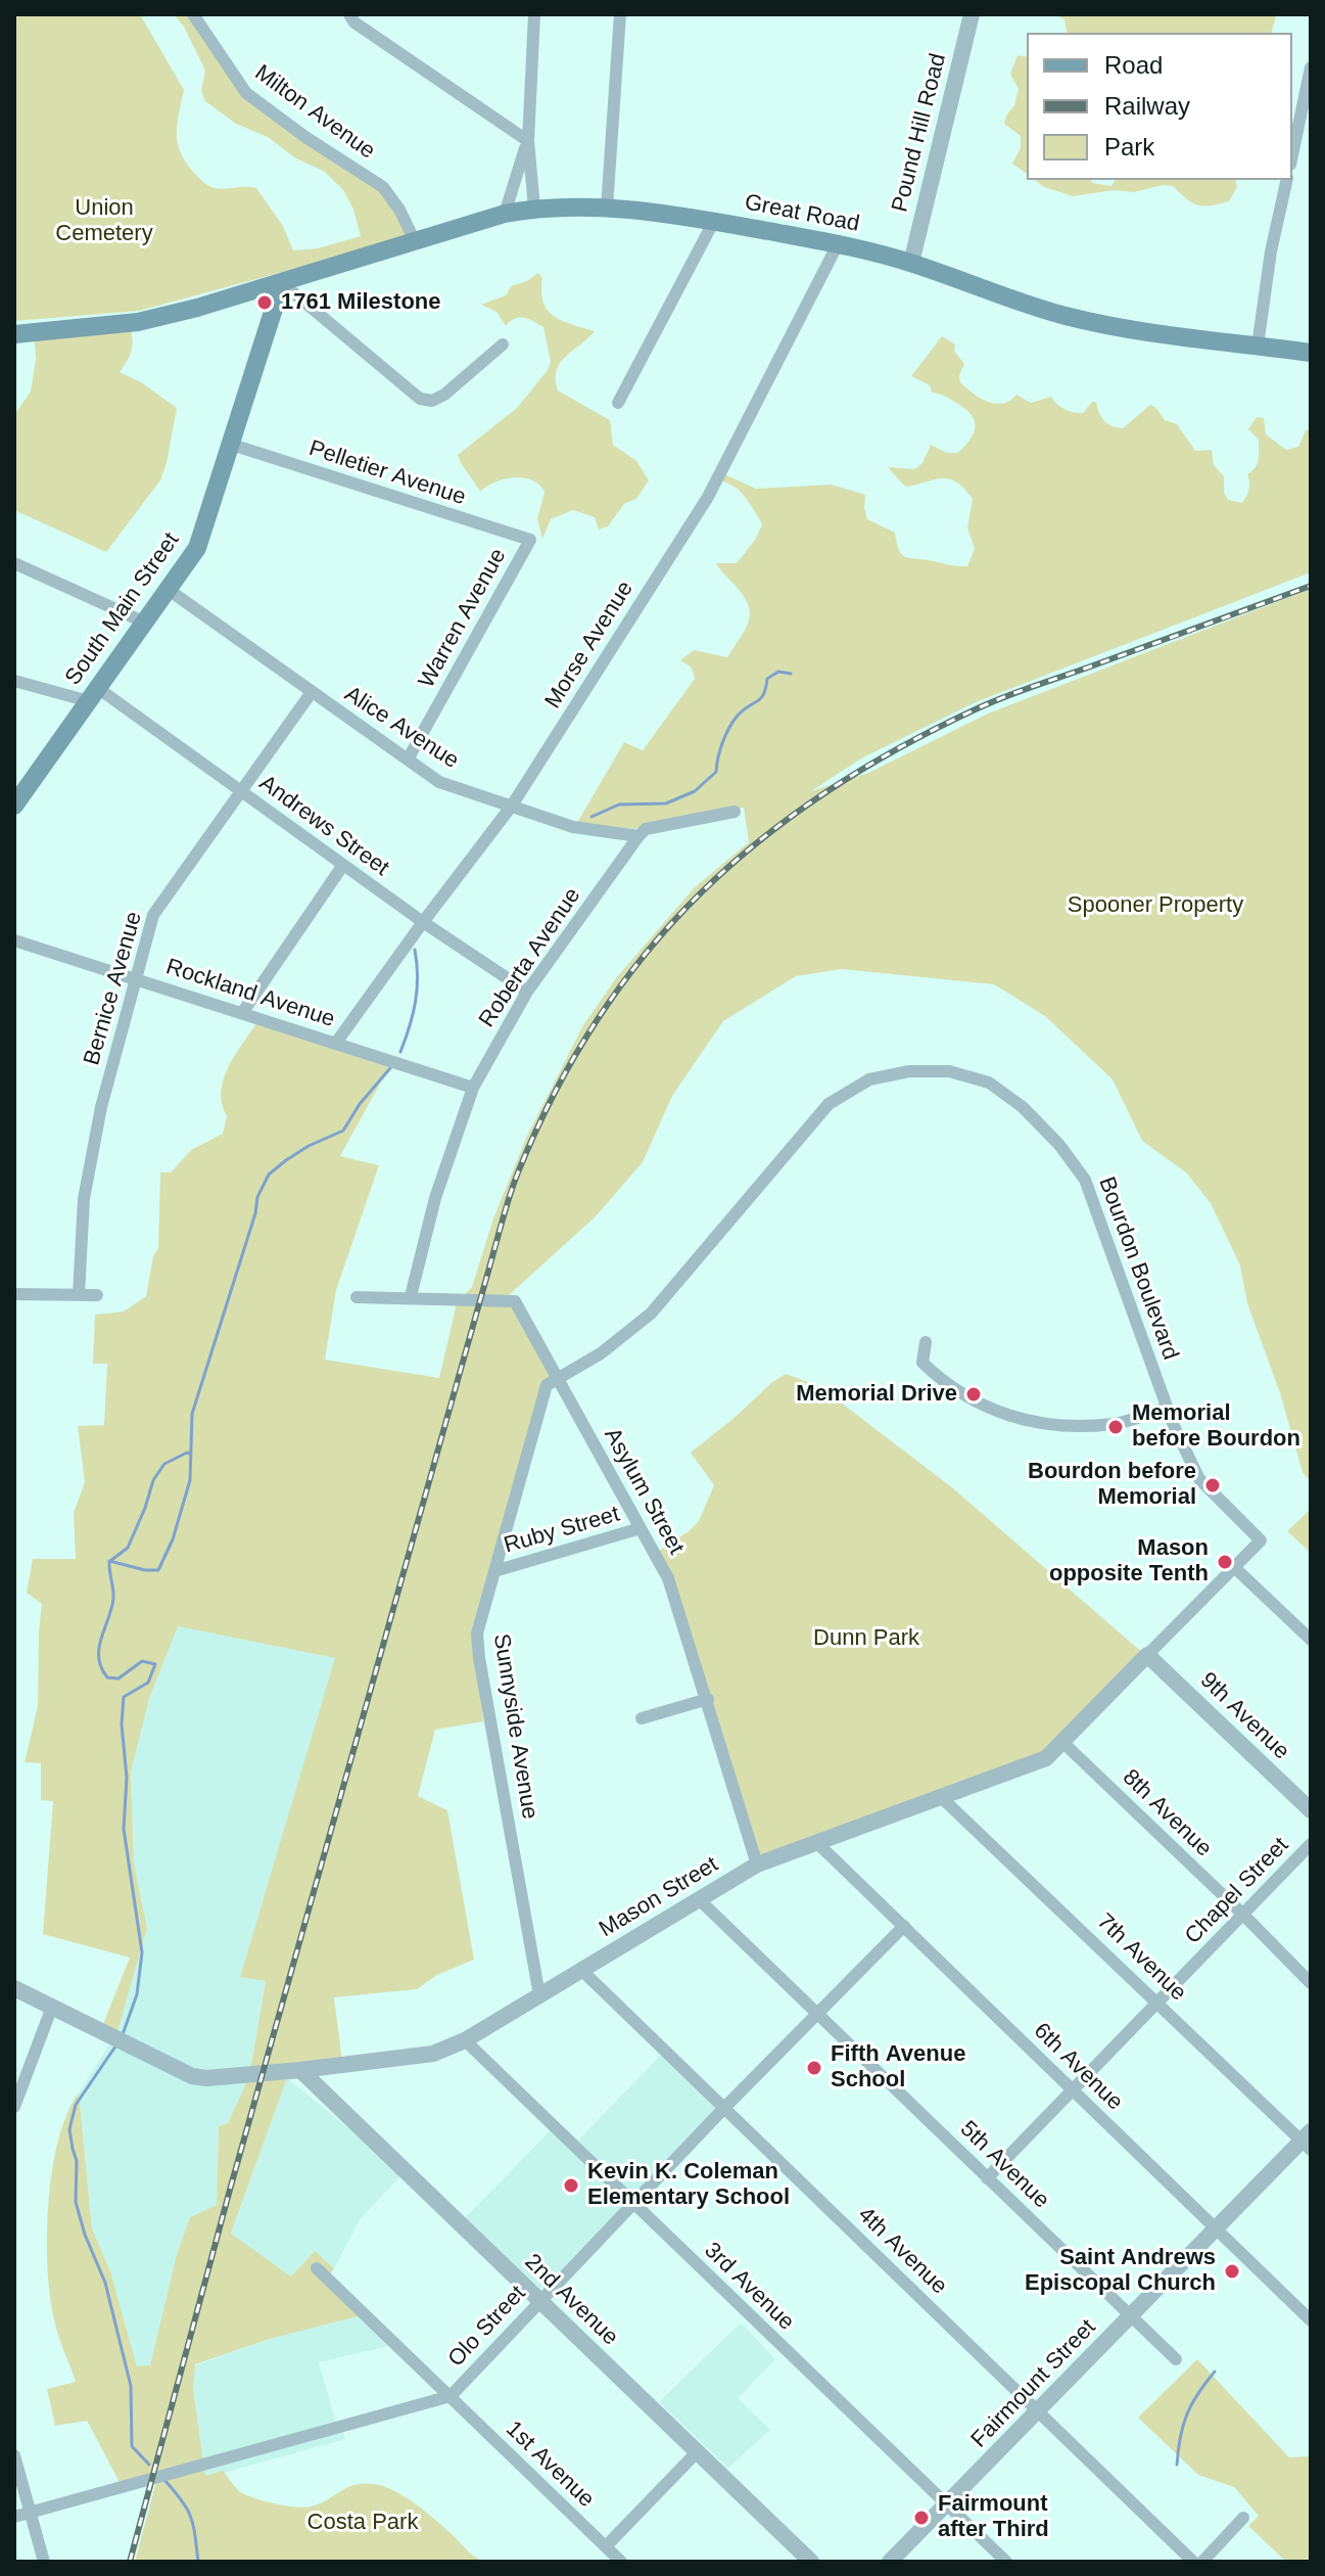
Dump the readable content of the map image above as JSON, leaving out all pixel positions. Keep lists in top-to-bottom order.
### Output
{
  "streets": {
    "main road": ["Great Road", "South Main Street"],
    "street": [
      "Milton Avenue",
      "Pound Hill Road",
      "Pelletier Avenue",
      "Warren Avenue",
      "Morse Avenue",
      "Alice Avenue",
      "Andrews Street",
      "Roberta Avenue",
      "Bernice Avenue",
      "Rockland Avenue",
      "Bourdon Boulevard",
      "Asylum Street",
      "Ruby Street",
      "9th Avenue",
      "Sunnyside Avenue",
      "8th Avenue",
      "Chapel Street",
      "Mason Street",
      "7th Avenue",
      "6th Avenue",
      "5th Avenue",
      "4th Avenue",
      "3rd Avenue",
      "2nd Avenue",
      "Olo Street",
      "Fairmount Street",
      "1st Avenue"
    ]
  },
  "crossings": [
    ["Milton Avenue", "Great Road"],
    ["Pound Hill Road", "Great Road"],
    ["Great Road", "South Main Street"],
    ["Great Road", "Morse Avenue"],
    ["Pelletier Avenue", "South Main Street"],
    ["Pelletier Avenue", "Warren Avenue"],
    ["South Main Street", "Alice Avenue"],
    ["South Main Street", "Andrews Street"],
    ["Warren Avenue", "Alice Avenue"],
    ["Morse Avenue", "Alice Avenue"],
    ["Morse Avenue", "Andrews Street"],
    ["Morse Avenue", "Rockland Avenue"],
    ["Alice Avenue", "Roberta Avenue"],
    ["Alice Avenue", "Bernice Avenue"],
    ["Andrews Street", "Roberta Avenue"],
    ["Andrews Street", "Bernice Avenue"],
    ["Roberta Avenue", "Rockland Avenue"],
    ["Roberta Avenue", "Asylum Street"],
    ["Bernice Avenue", "Rockland Avenue"],
    ["Bourdon Boulevard", "Asylum Street"],
    ["Bourdon Boulevard", "Sunnyside Avenue"],
    ["Bourdon Boulevard", "Mason Street"],
    ["Asylum Street", "Ruby Street"],
    ["Asylum Street", "Sunnyside Avenue"],
    ["Asylum Street", "Mason Street"],
    ["Ruby Street", "Sunnyside Avenue"],
    ["9th Avenue", "Mason Street"],
    ["Sunnyside Avenue", "Mason Street"],
    ["8th Avenue", "Chapel Street"],
    ["8th Avenue", "Mason Street"],
    ["Chapel Street", "7th Avenue"],
    ["Chapel Street", "6th Avenue"],
    ["Chapel Street", "5th Avenue"],
    ["Mason Street", "7th Avenue"],
    ["Mason Street", "6th Avenue"],
    ["Mason Street", "5th Avenue"],
    ["Mason Street", "4th Avenue"],
    ["Mason Street", "3rd Avenue"],
    ["Mason Street", "2nd Avenue"],
    ["7th Avenue", "Fairmount Street"],
    ["6th Avenue", "Olo Street"],
    ["6th Avenue", "Fairmount Street"],
    ["5th Avenue", "Olo Street"],
    ["5th Avenue", "Fairmount Street"],
    ["4th Avenue", "Olo Street"],
    ["4th Avenue", "Fairmount Street"],
    ["3rd Avenue", "Olo Street"],
    ["3rd Avenue", "Fairmount Street"],
    ["2nd Avenue", "Olo Street"],
    ["Olo Street", "1st Avenue"]
  ],
  "parks": [
    "Union Cemetery",
    "Spooner Property",
    "Dunn Park",
    "Costa Park"
  ],
  "places": [
    "1761 Milestone",
    "Memorial Drive",
    "Memorial before Bourdon",
    "Bourdon before Memorial",
    "Mason opposite Tenth",
    "Fifth Avenue School",
    "Kevin K. Coleman Elementary School",
    "Saint Andrews Episcopal Church",
    "Fairmount after Third"
  ],
  "legend": ["Road", "Railway", "Park"]
}
